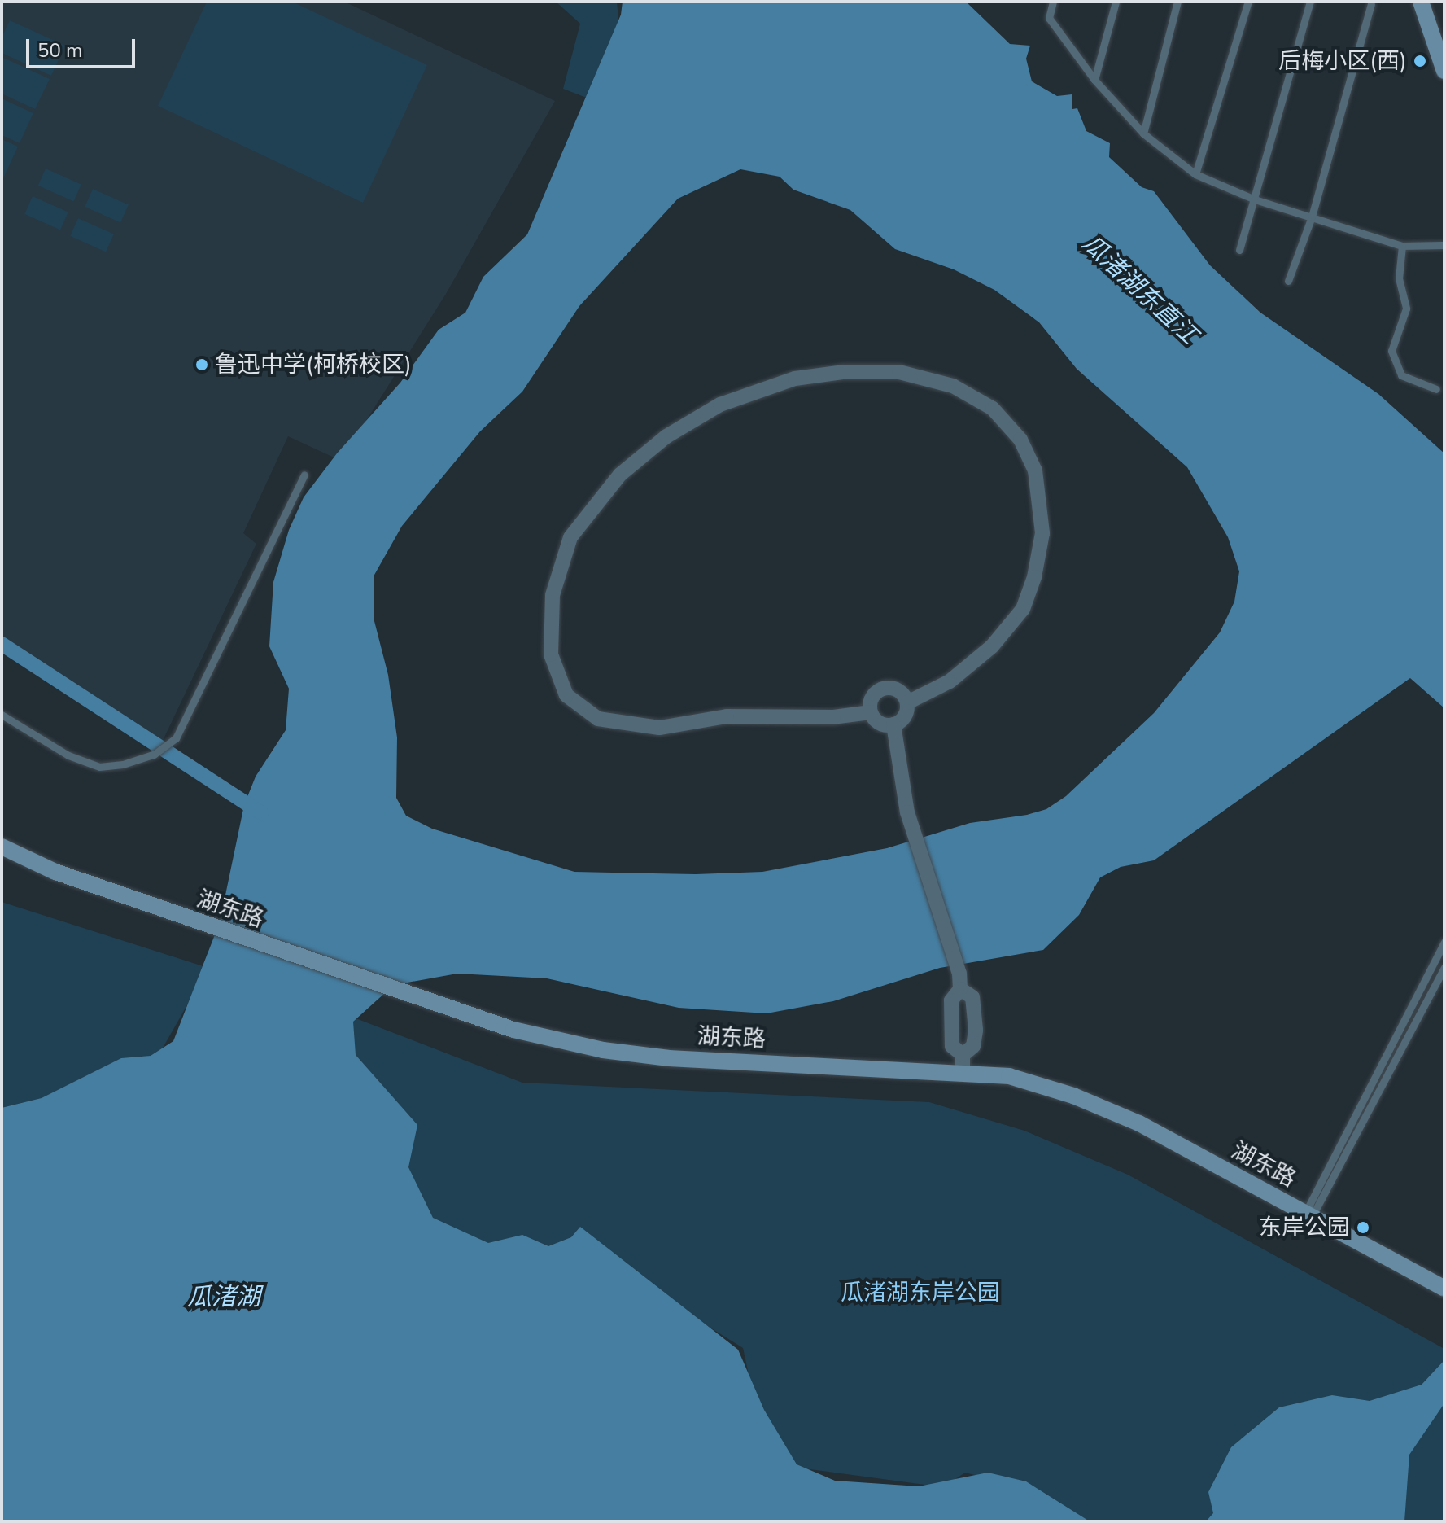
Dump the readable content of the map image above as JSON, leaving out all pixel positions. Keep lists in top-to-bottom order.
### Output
{
  "streets": {
    "street": ["湖东路"]
  },
  "water": ["瓜渚湖东直江", "瓜渚湖"],
  "parks": ["瓜渚湖东岸公园"],
  "places": ["后梅小区(西)", "鲁迅中学(柯桥校区)", "东岸公园"],
  "scale_bar": "50 m"
}
